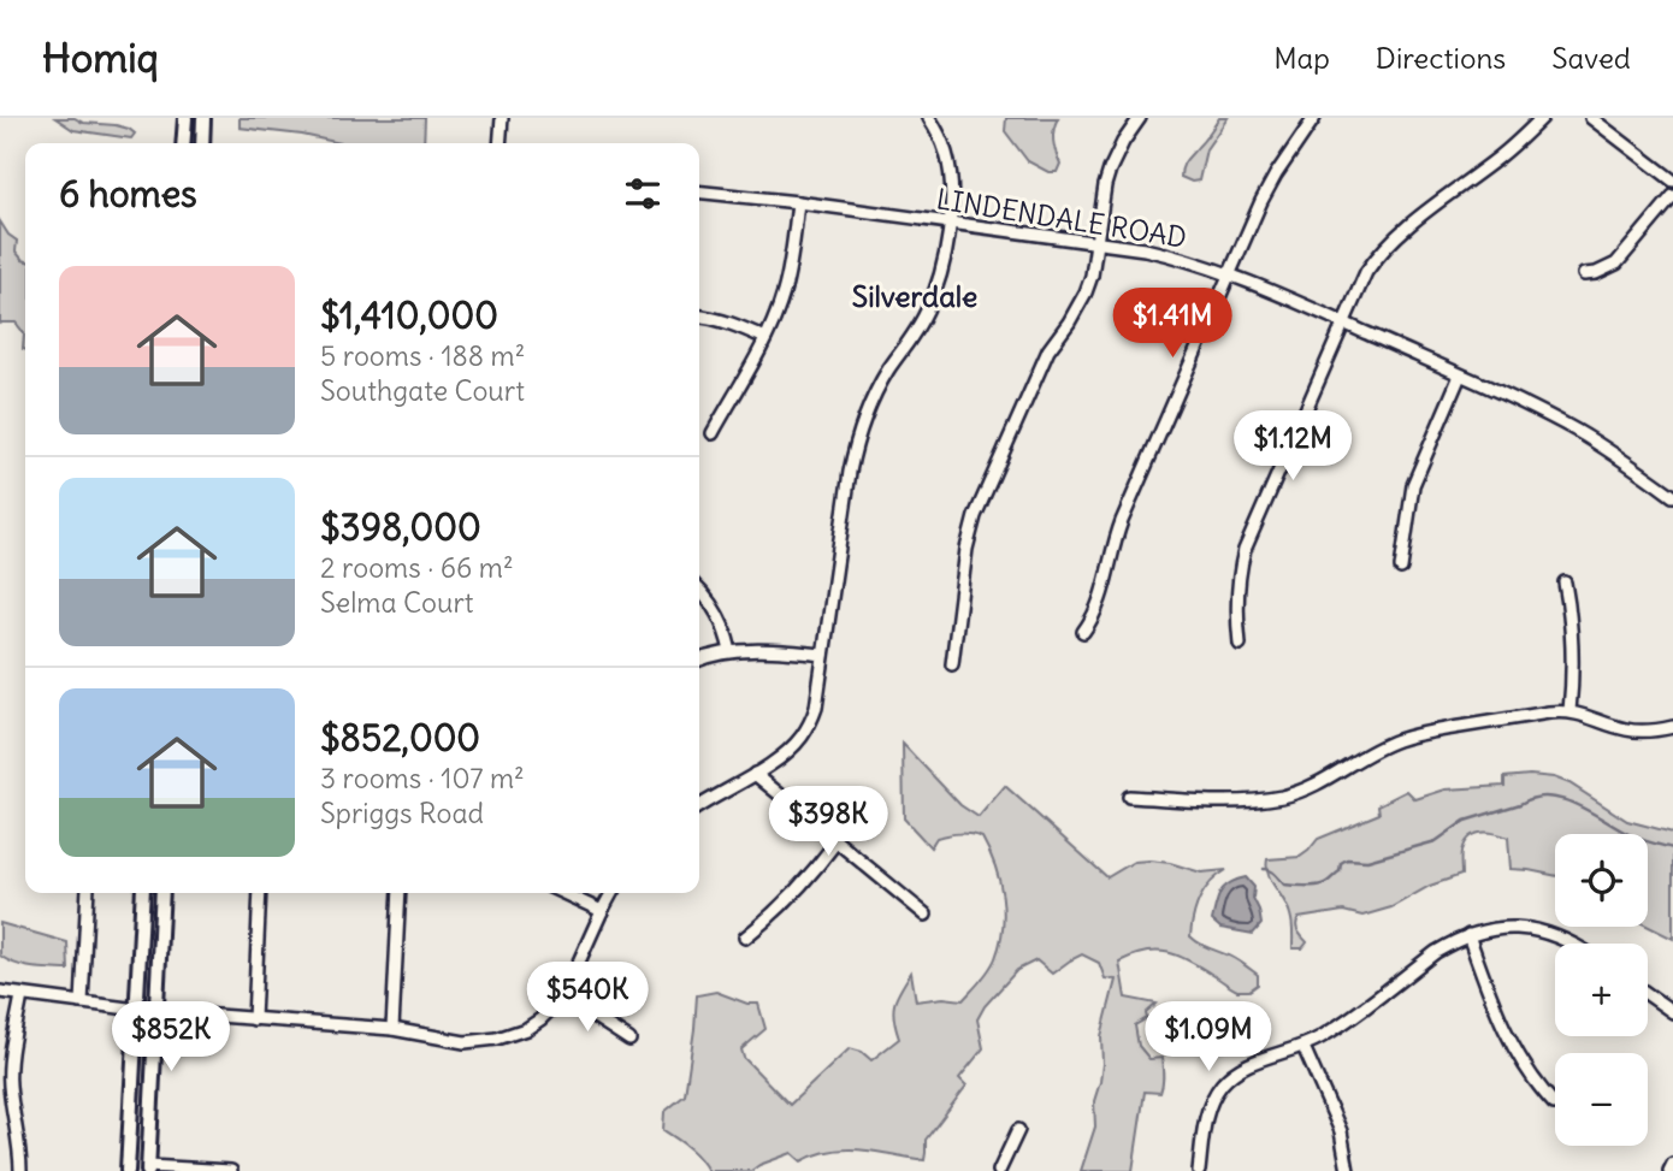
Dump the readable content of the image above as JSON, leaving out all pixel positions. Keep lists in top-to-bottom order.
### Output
{
  "streets": {
    "street": ["LINDENDALE ROAD"]
  },
  "districts": ["Silverdale"],
  "page": {
    "header": "Homiq",
    "nav": ["Map", "Directions", "Saved"],
    "heading": "6 homes",
    "list": [
      {
        "name": "$1,410,000",
        "note": "5 rooms · 188 m² · Southgate Court"
      },
      {
        "name": "$398,000",
        "note": "2 rooms · 66 m² · Selma Court"
      },
      {
        "name": "$852,000",
        "note": "3 rooms · 107 m² · Spriggs Road"
      }
    ],
    "price": [
      "$1.41M",
      "$1.12M",
      "$398K",
      "$540K",
      "$852K",
      "$1.09M"
    ],
    "map_buttons": ["+", "−"]
  }
}
